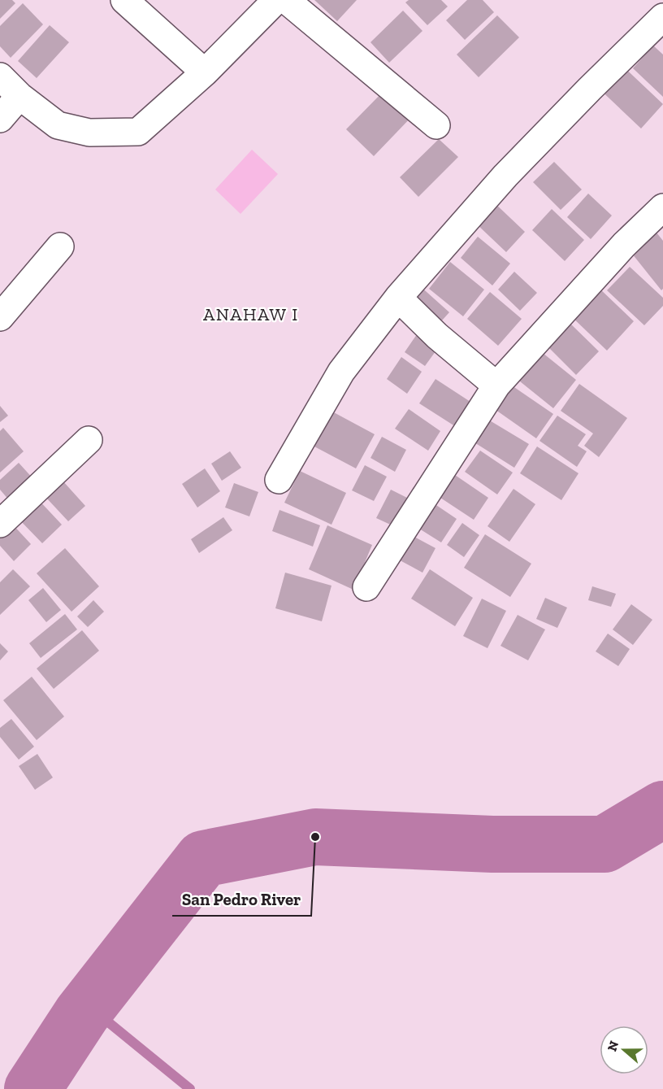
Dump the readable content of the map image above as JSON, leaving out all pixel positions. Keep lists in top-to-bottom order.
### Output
{
  "districts": ["ANAHAW I"],
  "places": ["San Pedro River"],
  "north": "left"
}
